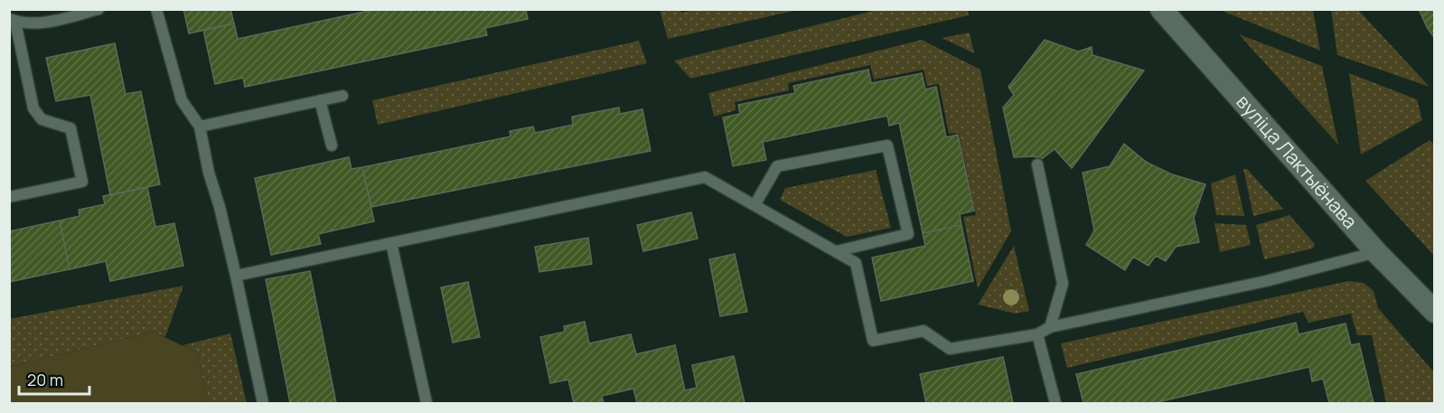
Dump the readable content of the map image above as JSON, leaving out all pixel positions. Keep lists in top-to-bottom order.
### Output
{
  "streets": {
    "street": ["вуліца Лактыёнава"]
  },
  "scale_bar": "20 m"
}
